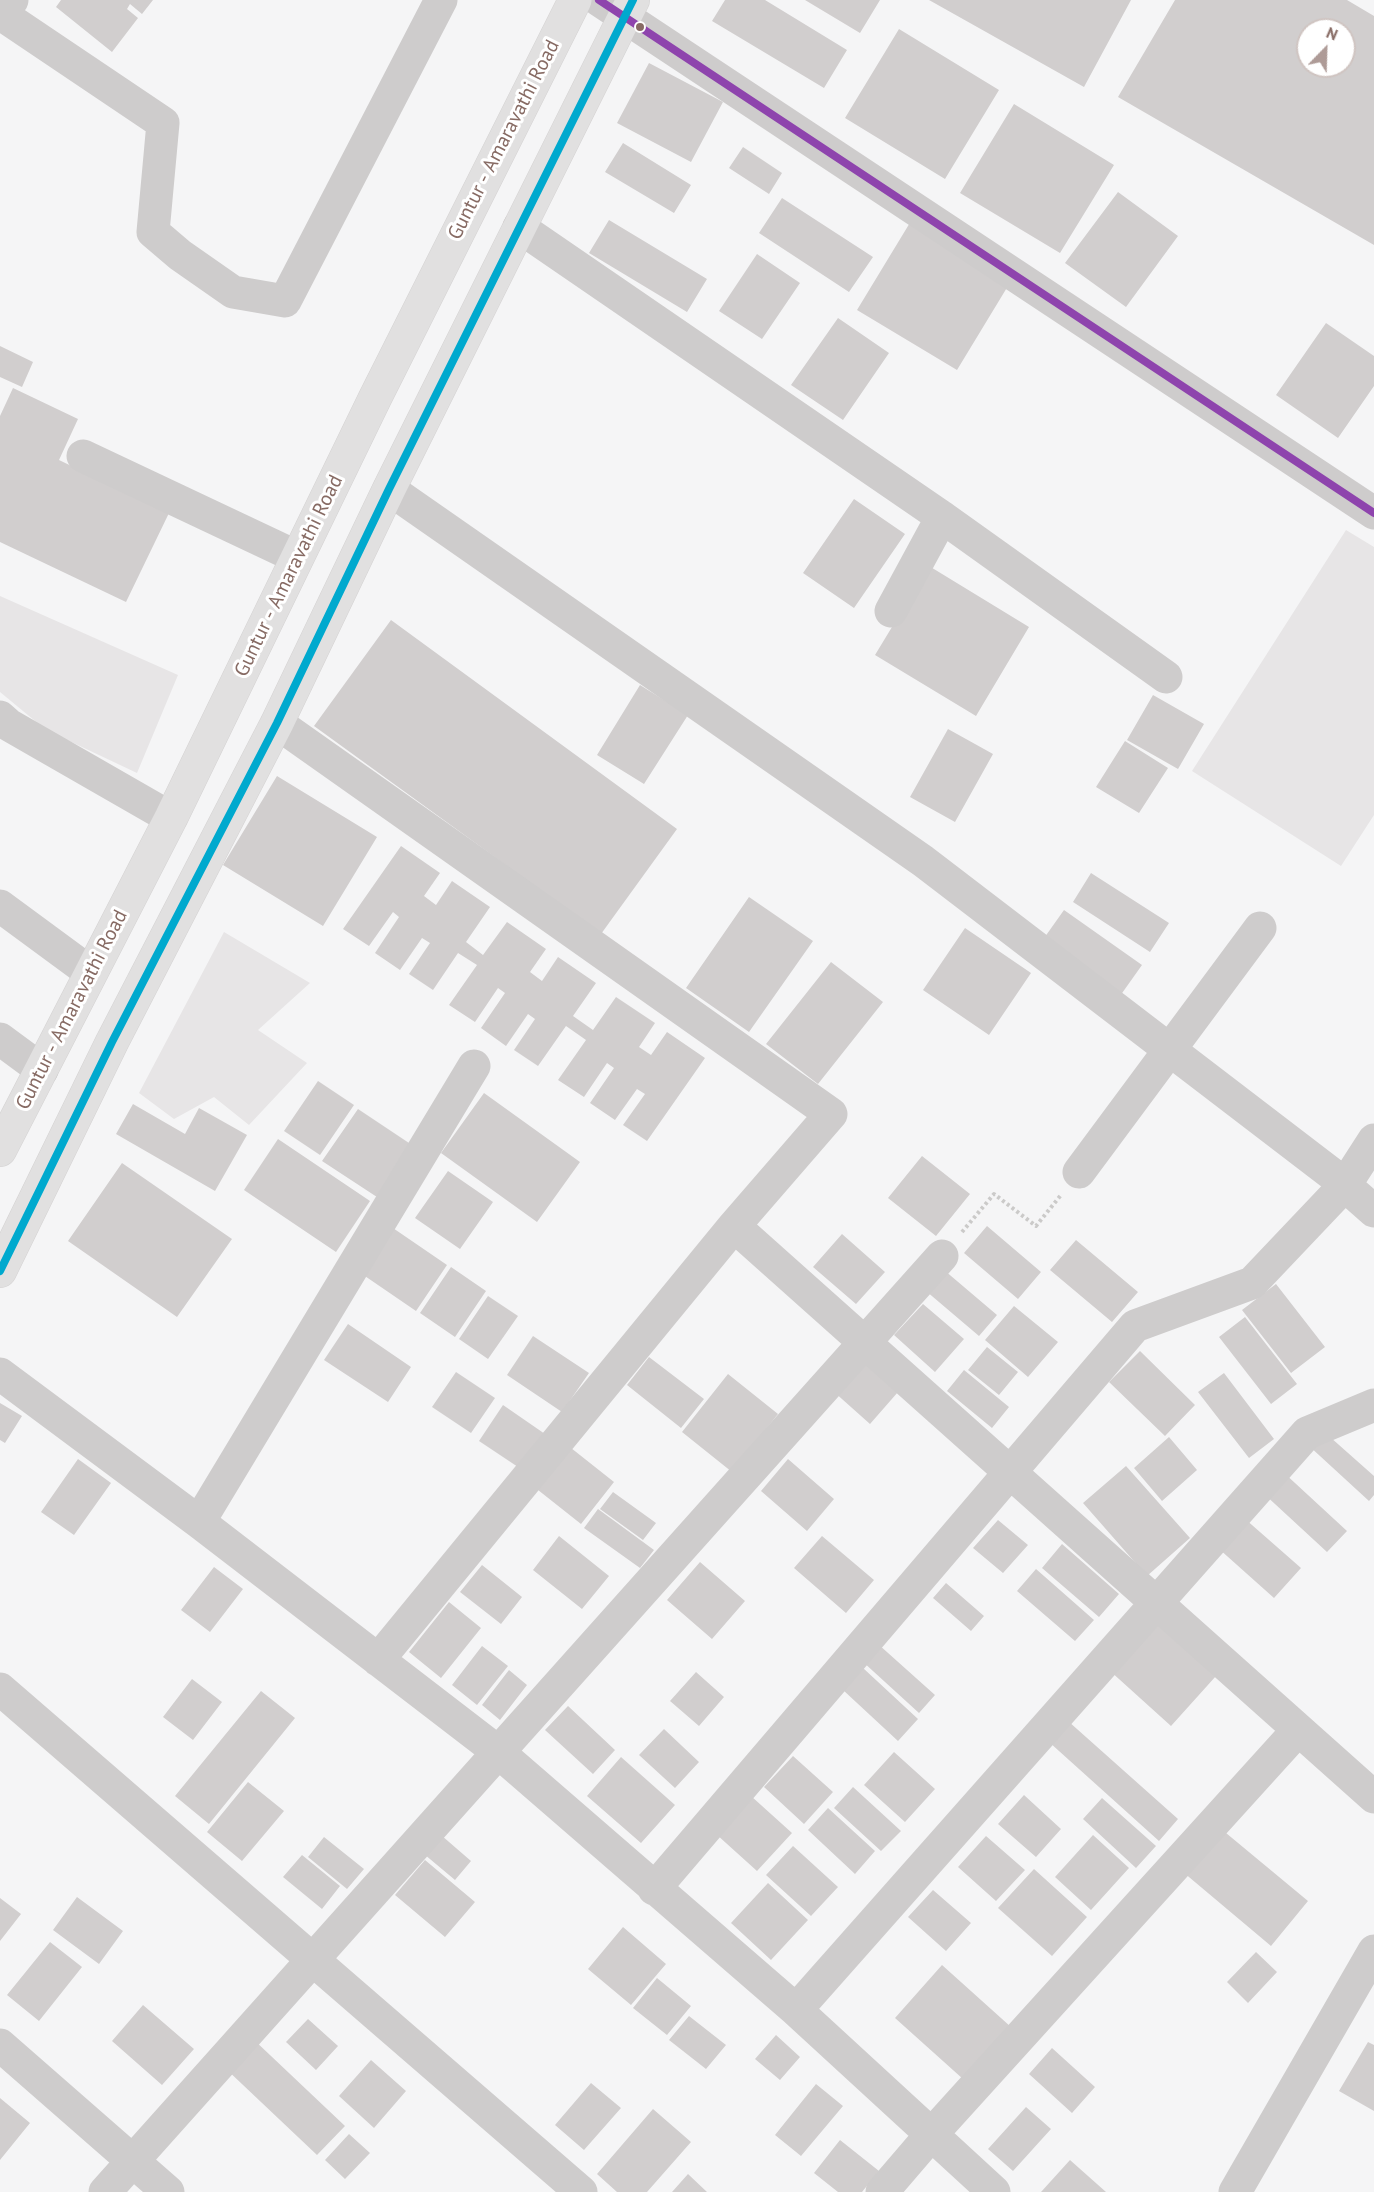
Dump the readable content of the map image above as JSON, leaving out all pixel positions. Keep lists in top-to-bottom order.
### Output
{
  "streets": {
    "main road": ["Guntur - Amaravathi Road"]
  },
  "north": "top right"
}
